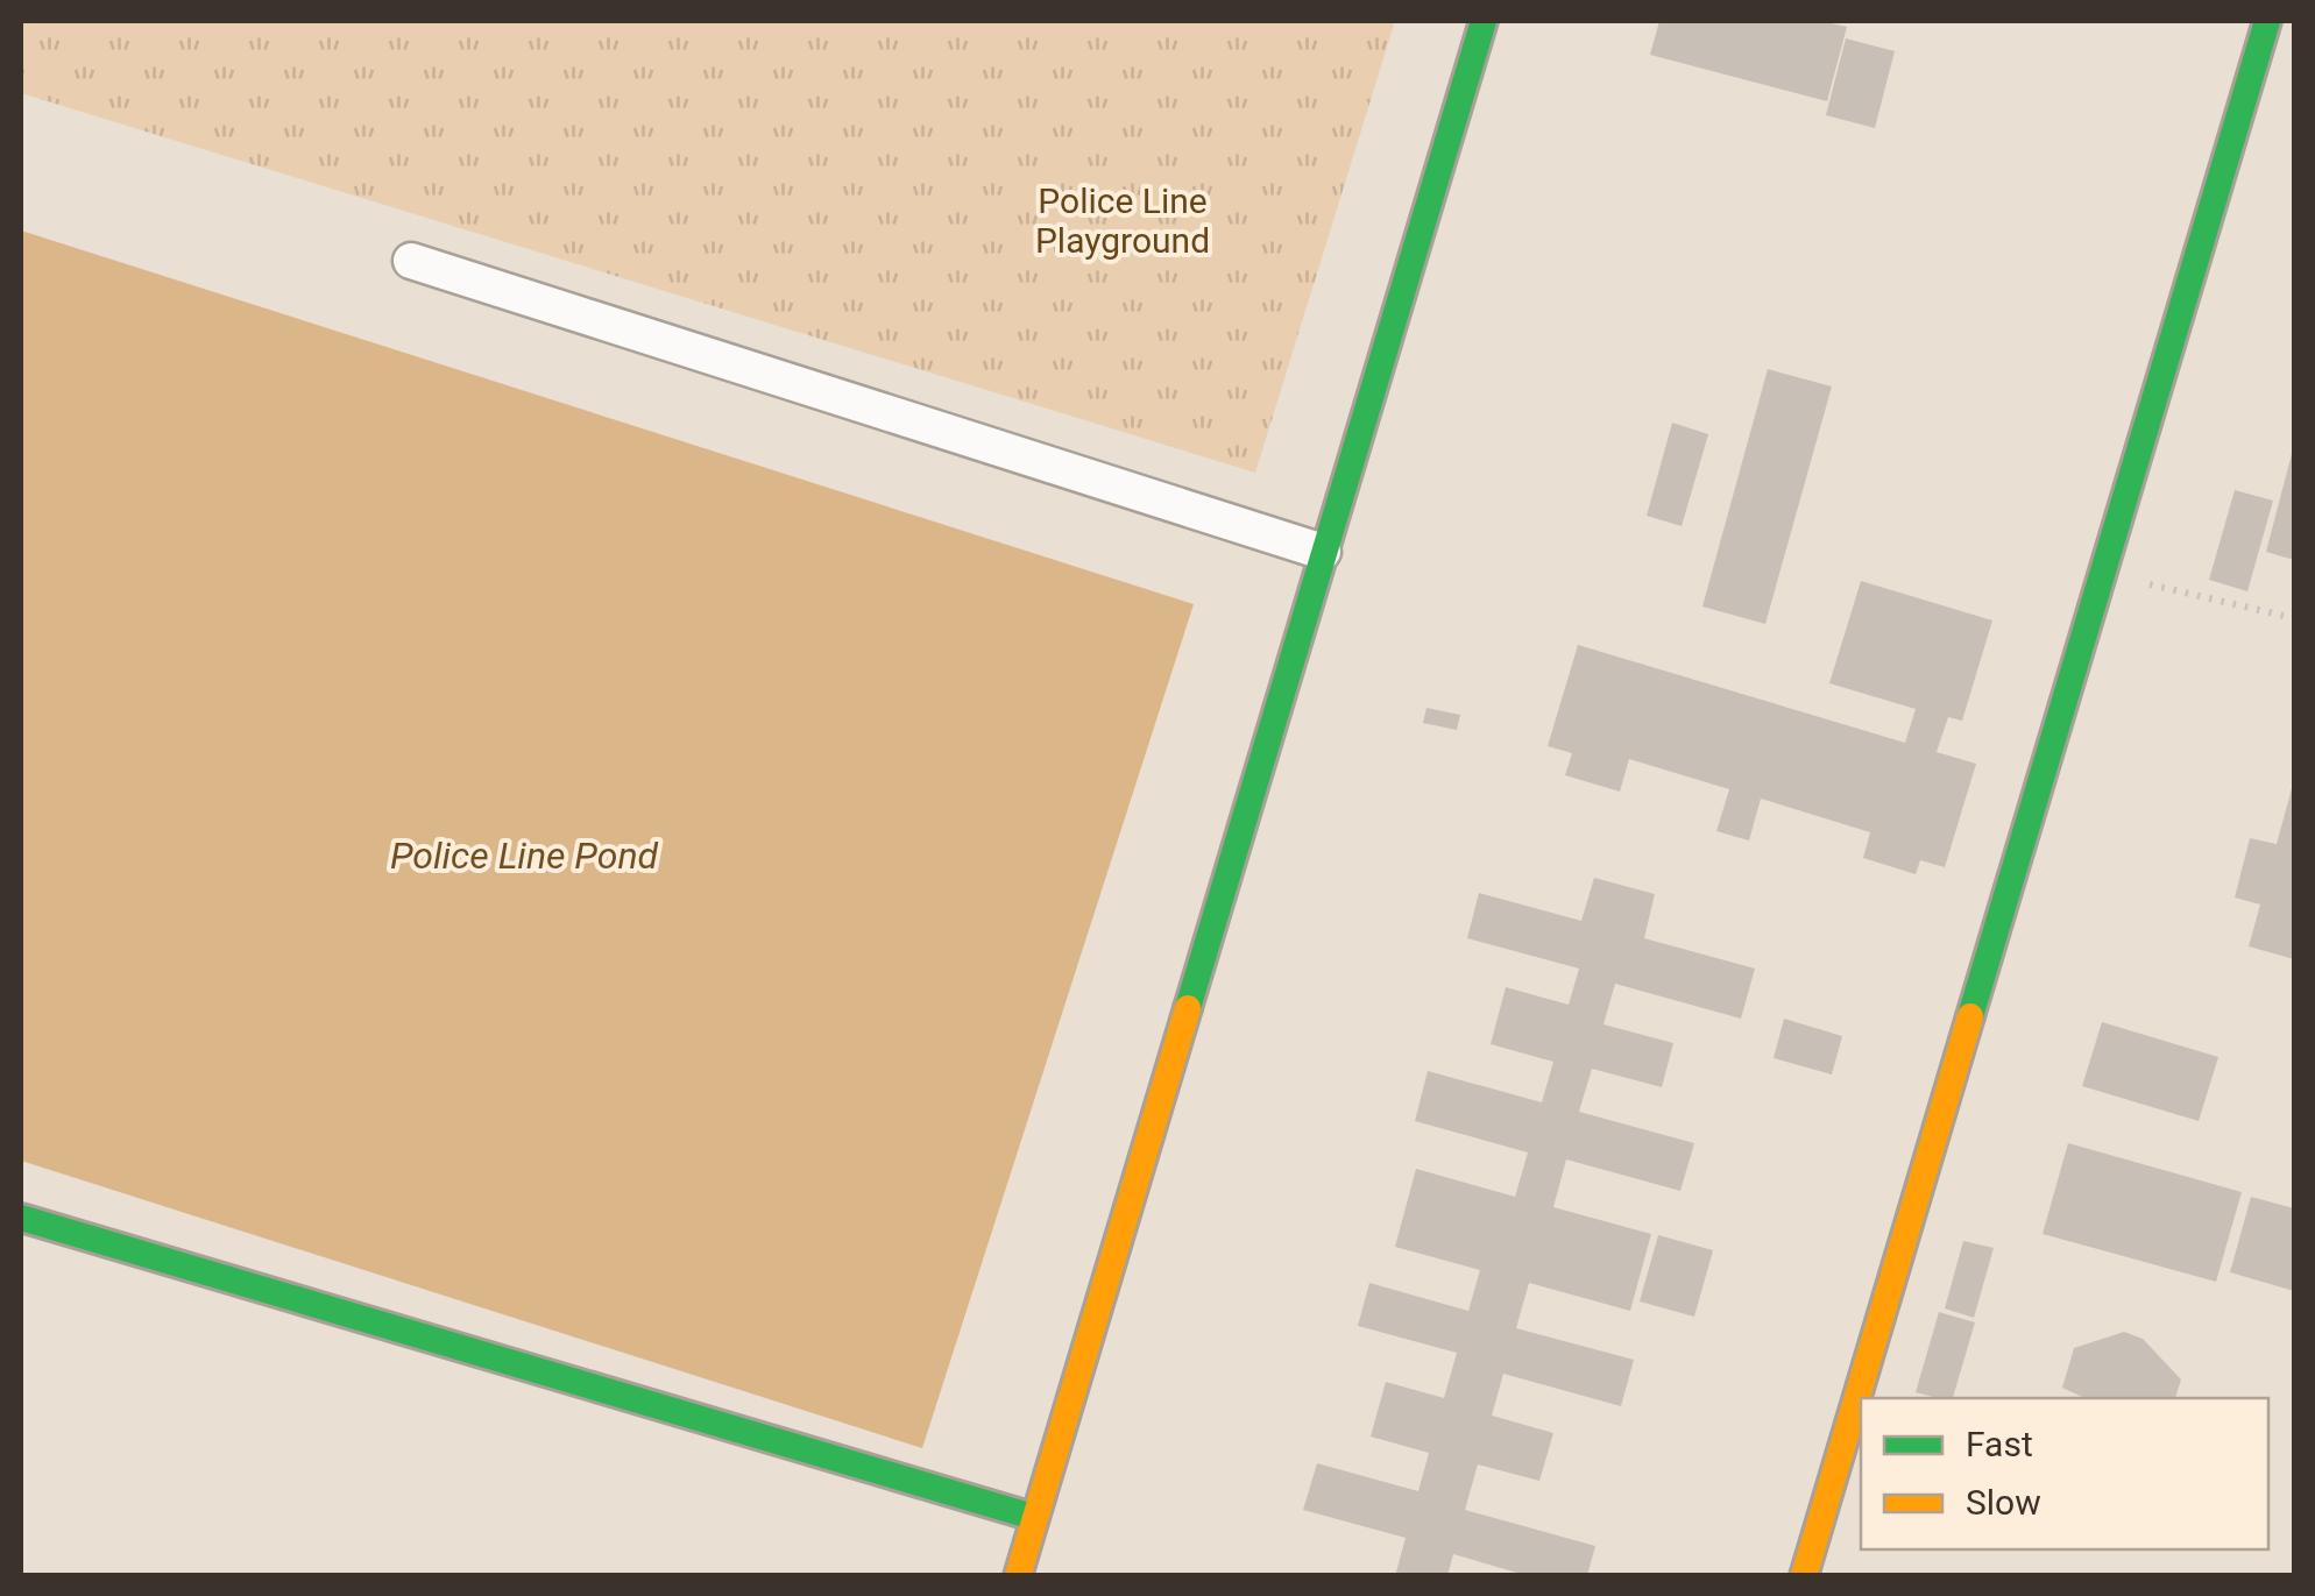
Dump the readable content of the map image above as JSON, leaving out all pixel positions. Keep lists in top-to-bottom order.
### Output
{
  "water": ["Police Line Pond"],
  "parks": ["Police Line Playground"],
  "legend": ["Fast", "Slow"]
}
